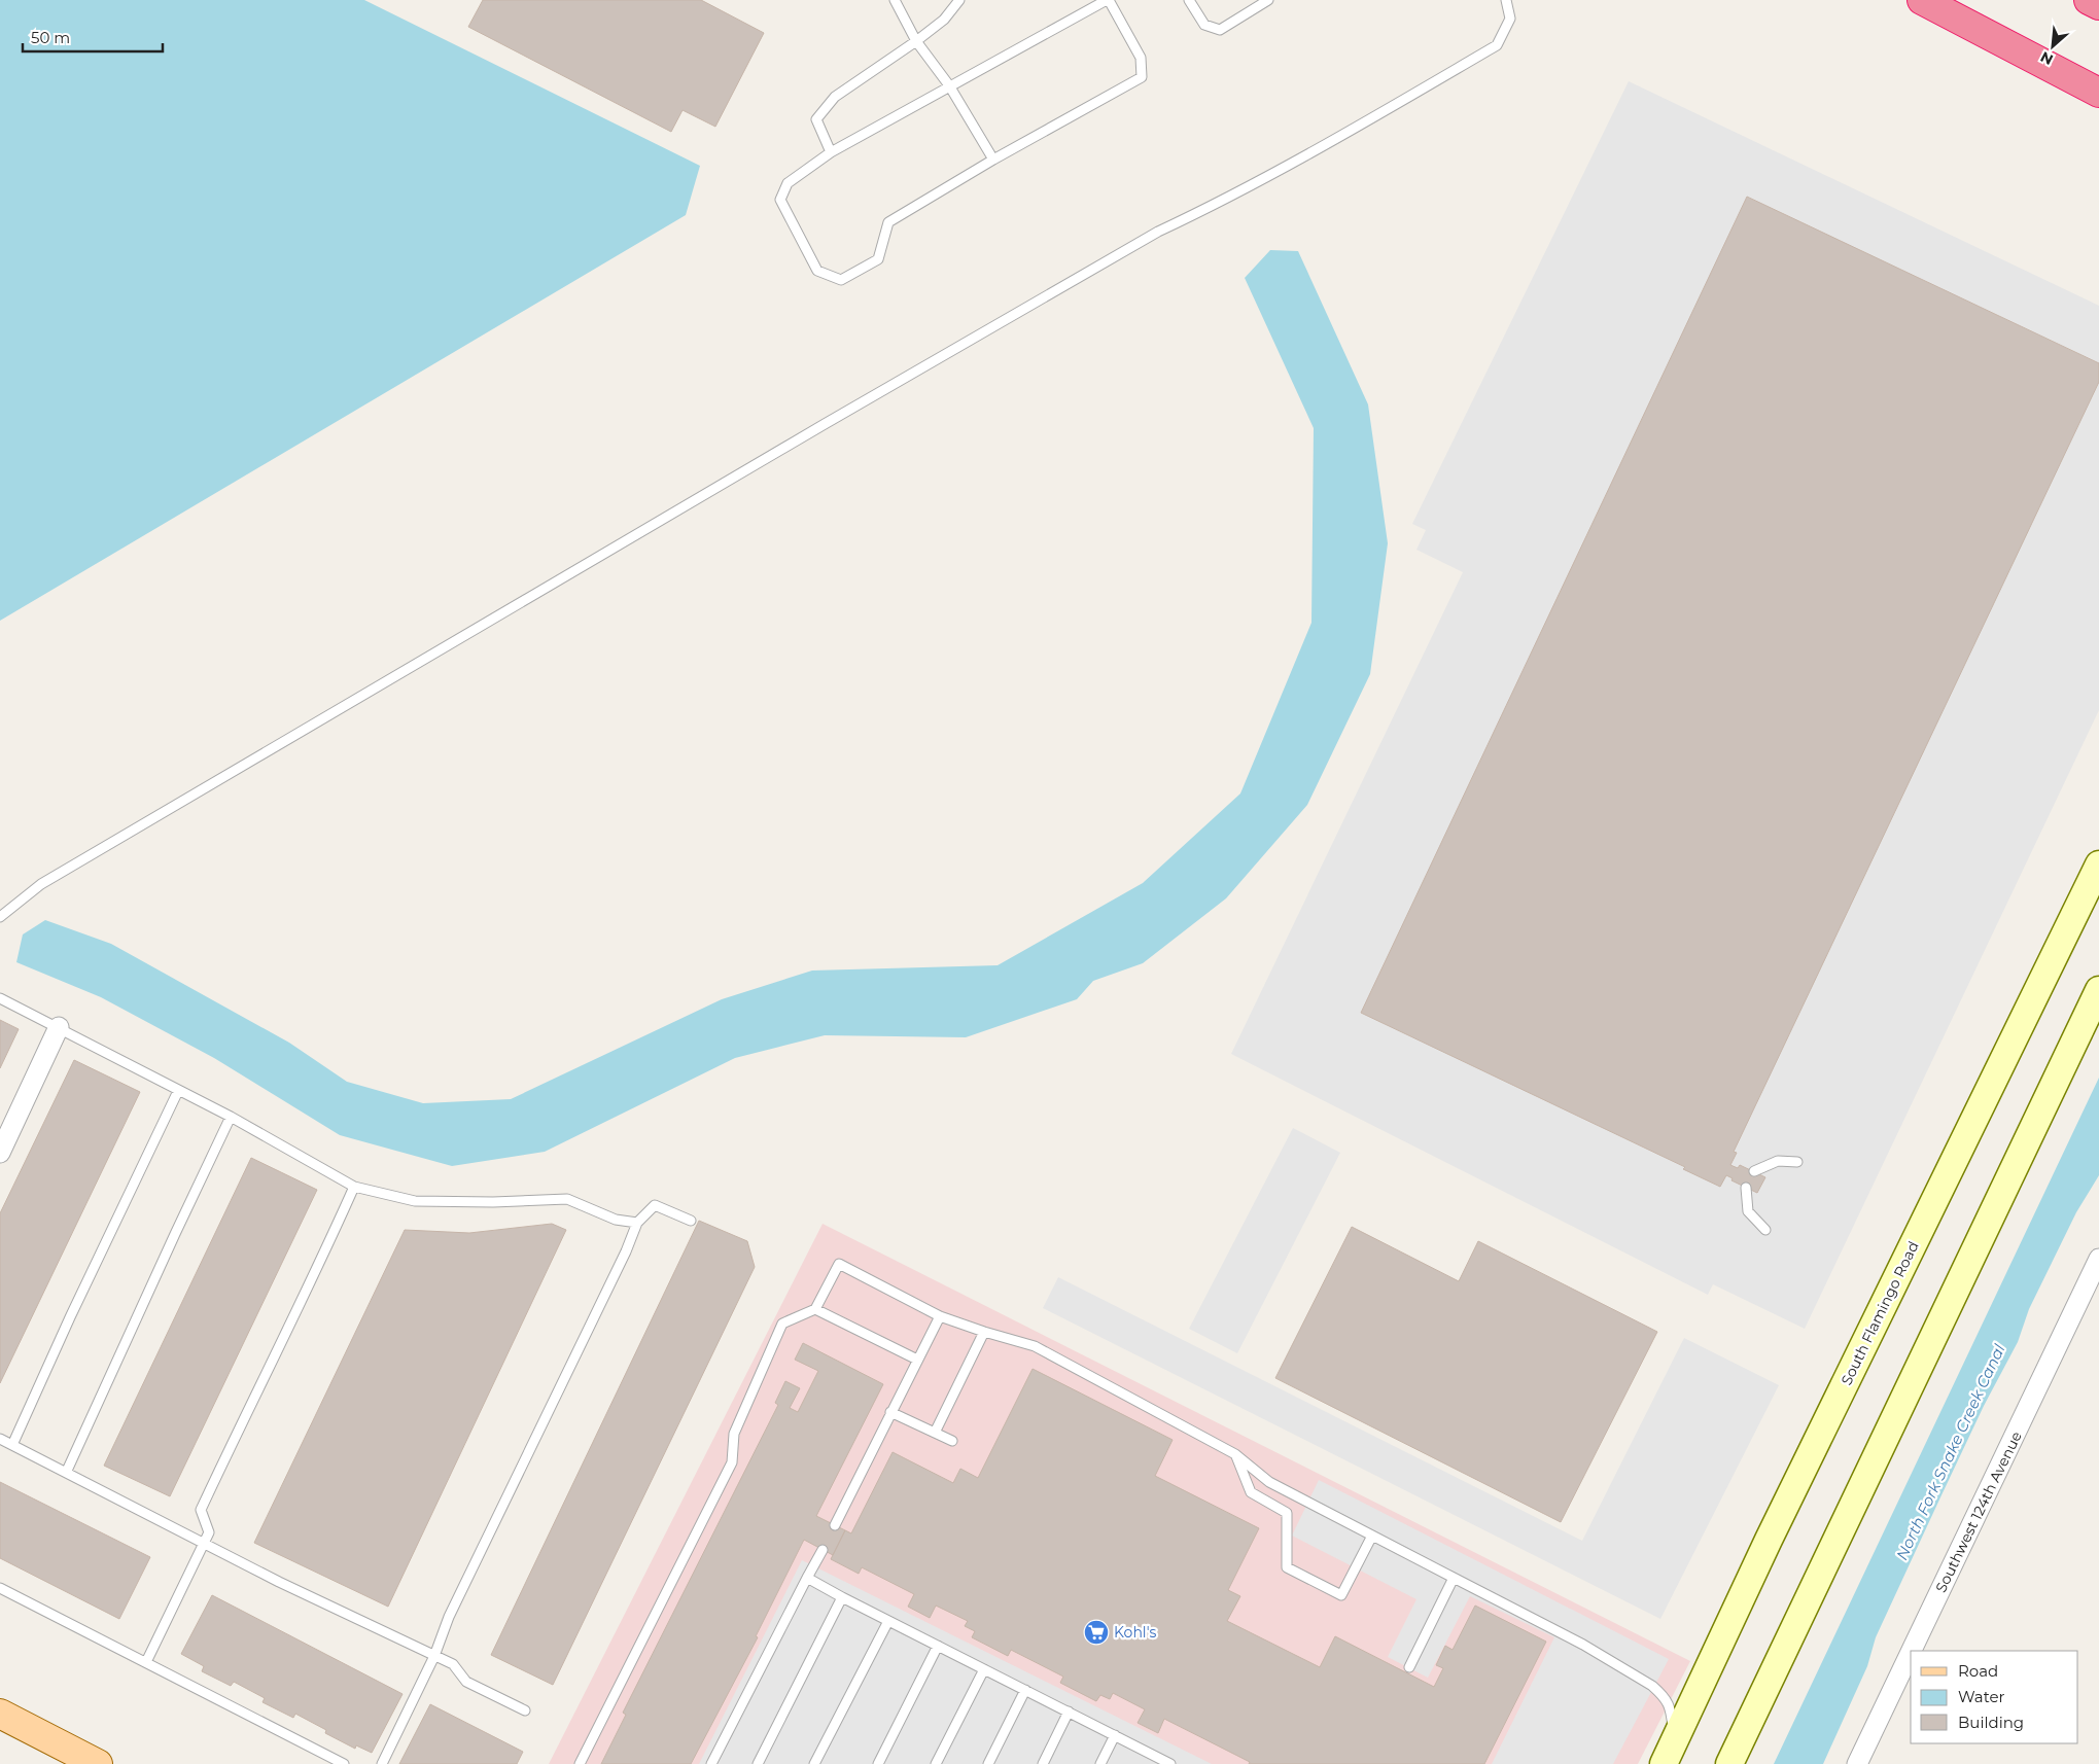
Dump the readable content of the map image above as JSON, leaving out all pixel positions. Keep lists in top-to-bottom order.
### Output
{
  "streets": {
    "main road": ["South Flamingo Road"],
    "street": ["Southwest 124th Avenue"]
  },
  "water": ["North Fork Snake Creek Canal"],
  "places": {
    "supermarket": ["Kohl's"]
  },
  "legend": ["Road", "Water", "Building"],
  "scale_bar": "50 m",
  "north": "bottom left"
}
